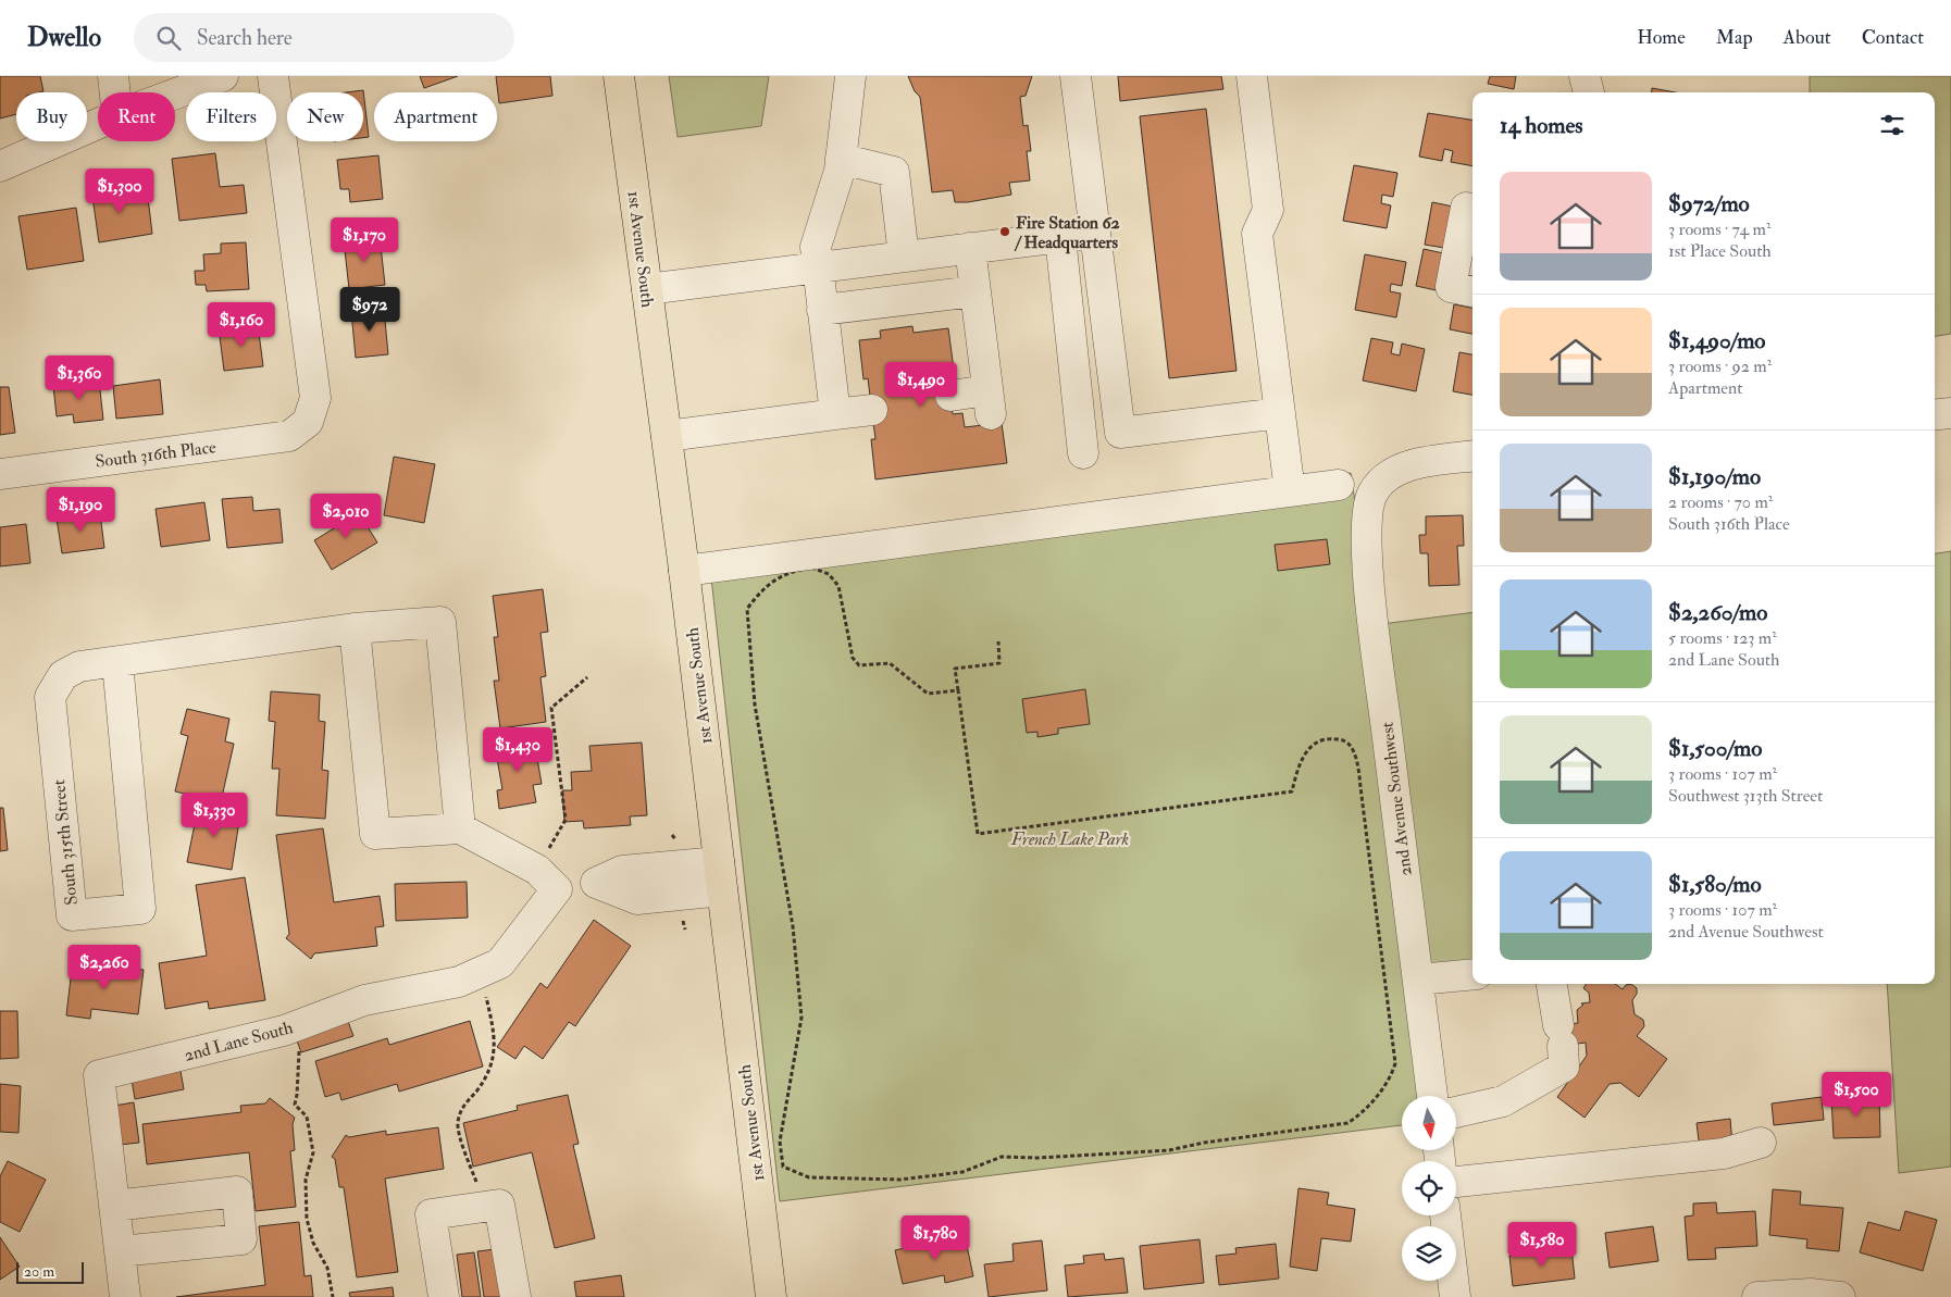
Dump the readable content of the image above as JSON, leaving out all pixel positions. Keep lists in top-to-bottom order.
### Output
{
  "streets": {
    "main road": ["1st Avenue South"],
    "street": [
      "South 316th Place",
      "2nd Avenue Southwest",
      "South 315th Street",
      "2nd Lane South"
    ]
  },
  "parks": ["French Lake Park"],
  "places": ["Fire Station 62 / Headquarters"],
  "scale_bar": "20 m",
  "north": "bottom",
  "page": {
    "header": "Dwello",
    "search": "Search here",
    "nav": [
      "Home",
      "Map",
      "About",
      "Contact"
    ],
    "chip": [
      "Buy",
      "Rent",
      "Filters",
      "New",
      "Apartment"
    ],
    "heading": "14 homes",
    "list": [
      {
        "name": "$972/mo",
        "note": "3 rooms · 74 m² · 1st Place South"
      },
      {
        "name": "$1,490/mo",
        "note": "3 rooms · 92 m² · Apartment"
      },
      {
        "name": "$1,190/mo",
        "note": "2 rooms · 70 m² · South 316th Place"
      },
      {
        "name": "$2,260/mo",
        "note": "5 rooms · 123 m² · 2nd Lane South"
      },
      {
        "name": "$1,500/mo",
        "note": "3 rooms · 107 m² · Southwest 313th Street"
      },
      {
        "name": "$1,580/mo",
        "note": "3 rooms · 107 m² · 2nd Avenue Southwest"
      }
    ],
    "price": [
      "$1,300",
      "$1,170",
      "$972",
      "$1,160",
      "$1,360",
      "$1,490",
      "$1,190",
      "$2,010",
      "$1,430",
      "$1,330",
      "$2,260",
      "$1,500",
      "$1,780",
      "$1,580"
    ],
    "scale": "20 m"
  }
}
